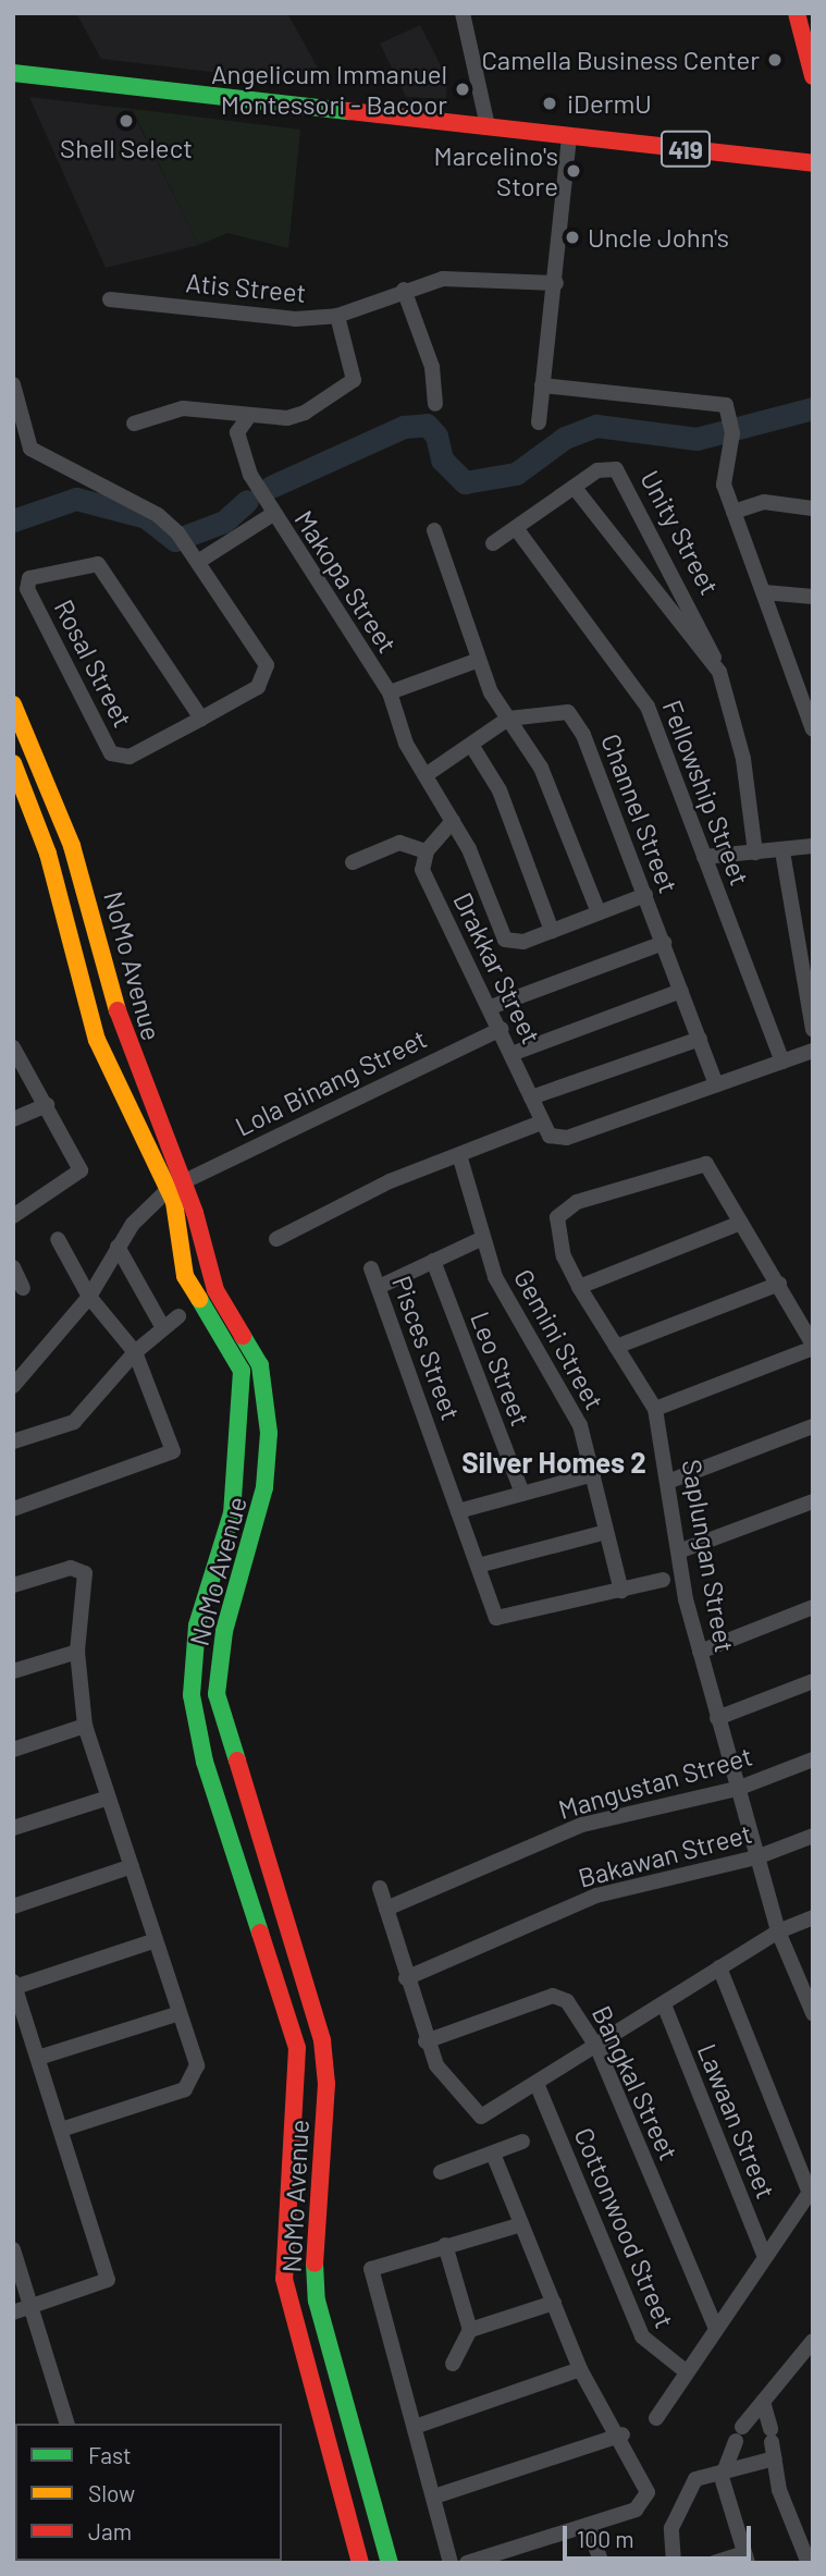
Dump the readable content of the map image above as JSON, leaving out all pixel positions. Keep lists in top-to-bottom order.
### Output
{
  "streets": {
    "main road": ["419", "NoMo Avenue"],
    "street": [
      "Atis Street",
      "Unity Street",
      "Makopa Street",
      "Rosal Street",
      "Fellowship Street",
      "Channel Street",
      "Drakkar Street",
      "Lola Binang Street",
      "Gemini Street",
      "Pisces Street",
      "Leo Street",
      "Saplungan Street",
      "Mangustan Street",
      "Bakawan Street",
      "Bangkal Street",
      "Lawaan Street",
      "Cottonwood Street"
    ]
  },
  "crossings": [
    ["Unity Street", "Fellowship Street"],
    ["Makopa Street", "Channel Street"],
    ["Channel Street", "Drakkar Street"],
    ["NoMo Avenue", "Lola Binang Street"],
    ["Drakkar Street", "Lola Binang Street"],
    ["Gemini Street", "Pisces Street"],
    ["Saplungan Street", "Mangustan Street"],
    ["Saplungan Street", "Bakawan Street"]
  ],
  "districts": ["Silver Homes 2"],
  "places": [
    "Camella Business Center",
    "Angelicum Immanuel Montessori - Bacoor",
    "iDermU",
    "Shell Select",
    "Marcelino's Store",
    "Uncle John's"
  ],
  "legend": ["Fast", "Slow", "Jam"],
  "scale_bar": "100 m"
}
